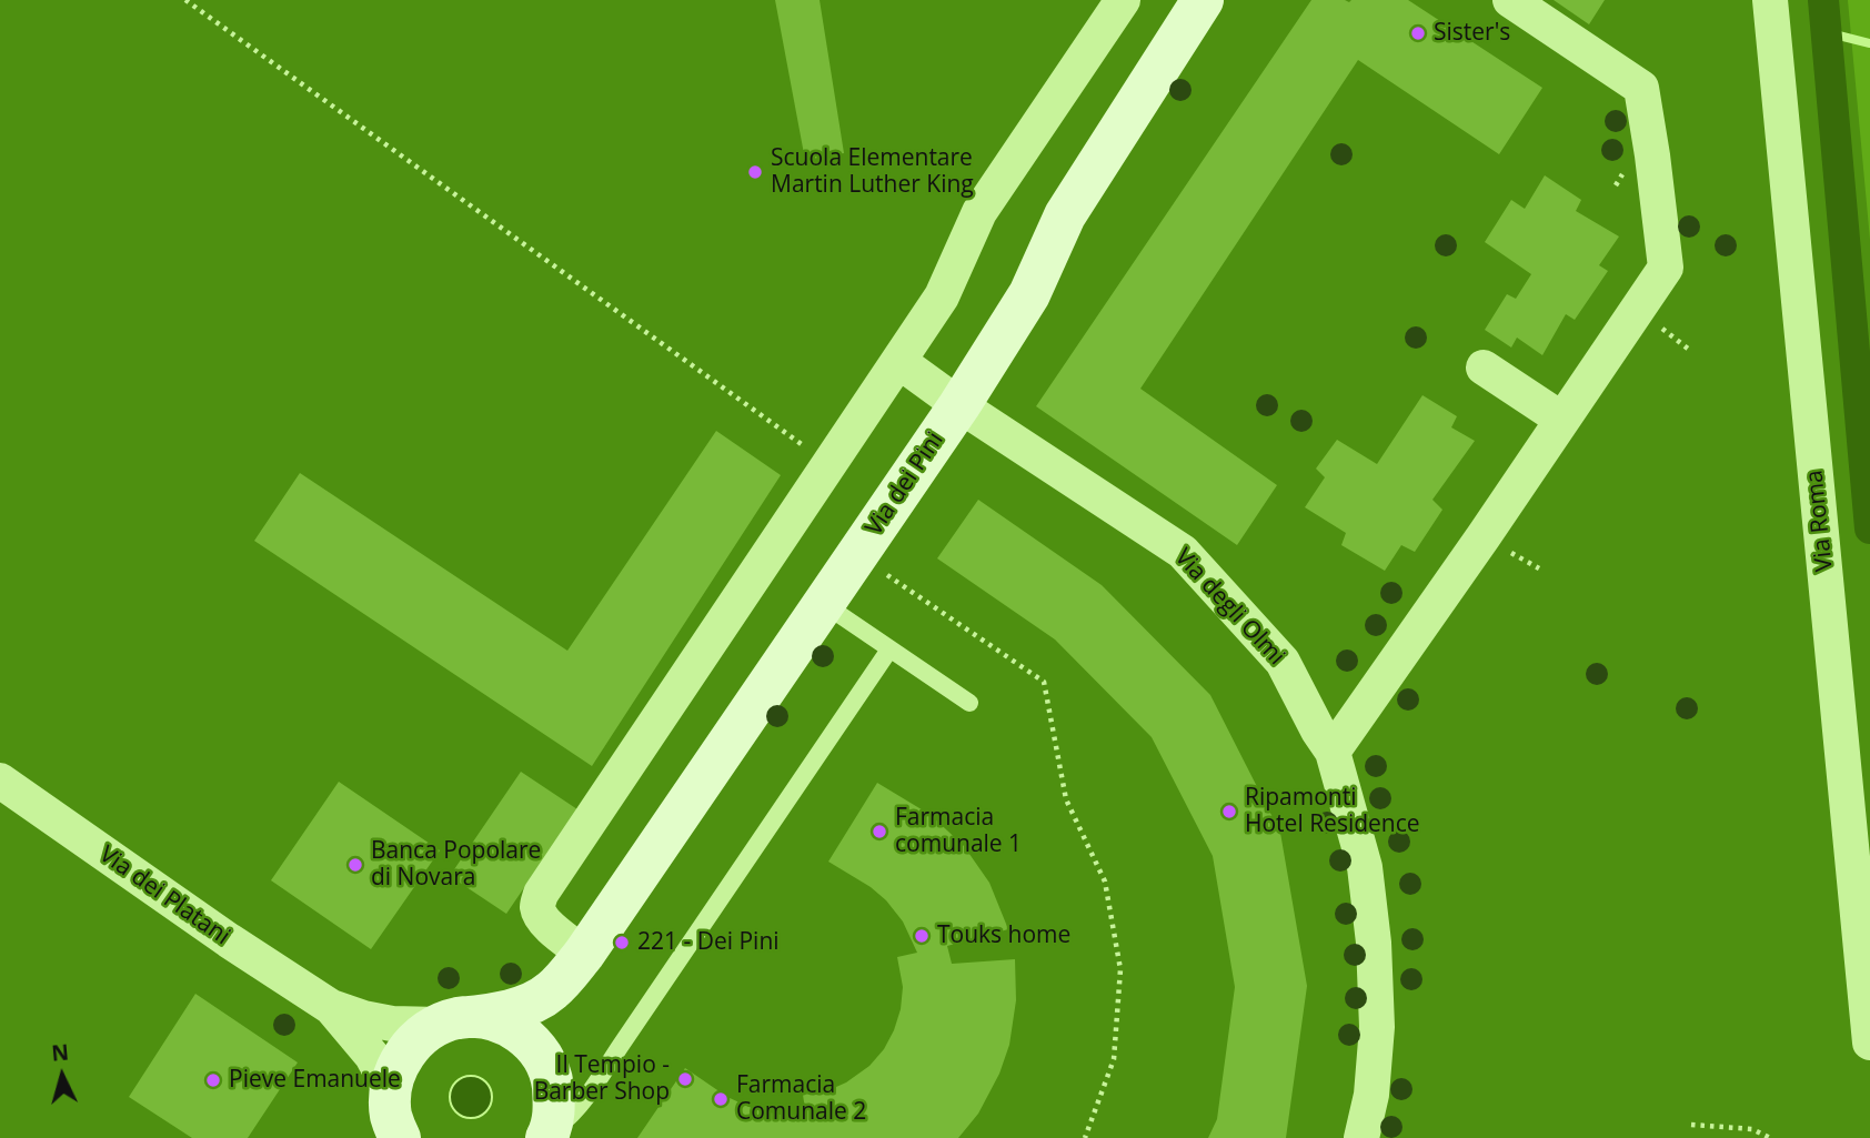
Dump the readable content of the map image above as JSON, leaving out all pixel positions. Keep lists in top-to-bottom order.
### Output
{
  "streets": {
    "street": [
      "Via dei Pini",
      "Via Roma",
      "Via degli Olmi",
      "Via dei Platani"
    ]
  },
  "crossings": [
    ["Via dei Pini", "Via degli Olmi"],
    ["Via dei Pini", "Via dei Platani"]
  ],
  "places": [
    "Sister's",
    "Scuola Elementare Martin Luther King",
    "Ripamonti Hotel Residence",
    "Farmacia comunale 1",
    "Banca Popolare di Novara",
    "Touks home",
    "221 - Dei Pini",
    "Il Tempio - Barber Shop",
    "Pieve Emanuele",
    "Farmacia Comunale 2"
  ],
  "north": "top"
}
